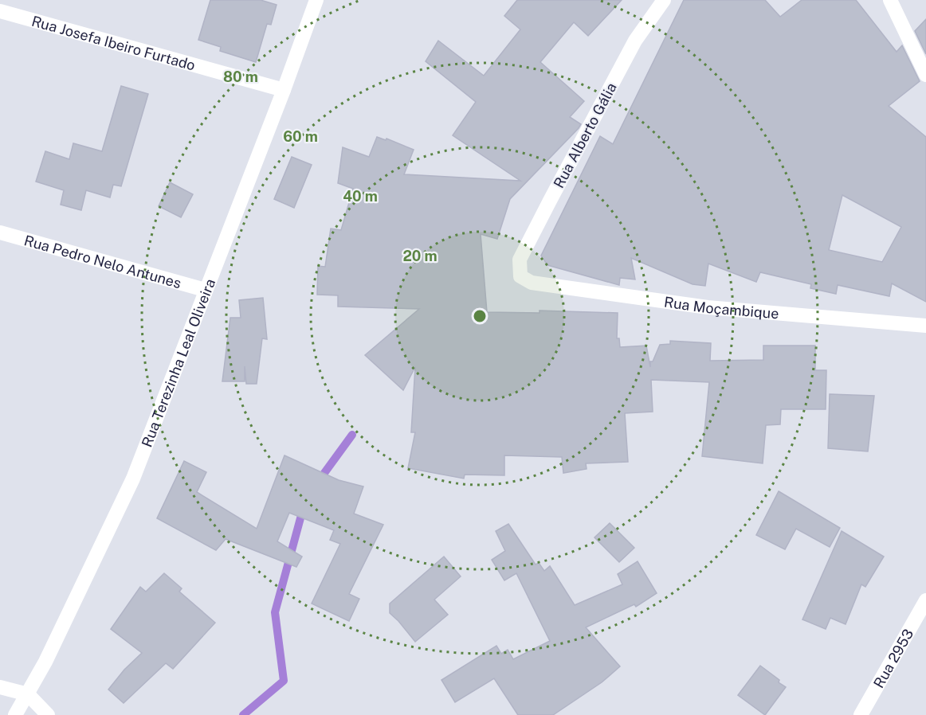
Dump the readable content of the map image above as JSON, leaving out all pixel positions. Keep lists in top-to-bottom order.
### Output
{
  "streets": {
    "street": [
      "Rua Josefa Ibeiro Furtado",
      "Rua Alberto Gália",
      "Rua Pedro Nelo Antunes",
      "Rua Moçambique",
      "Rua Terezinha Leal Oliveira",
      "Rua 2953"
    ]
  },
  "crossings": [
    ["Rua Josefa Ibeiro Furtado", "Rua Terezinha Leal Oliveira"],
    ["Rua Alberto Gália", "Rua Moçambique"],
    ["Rua Pedro Nelo Antunes", "Rua Terezinha Leal Oliveira"]
  ],
  "rings": [
    "80 m",
    "60 m",
    "40 m",
    "20 m"
  ]
}
